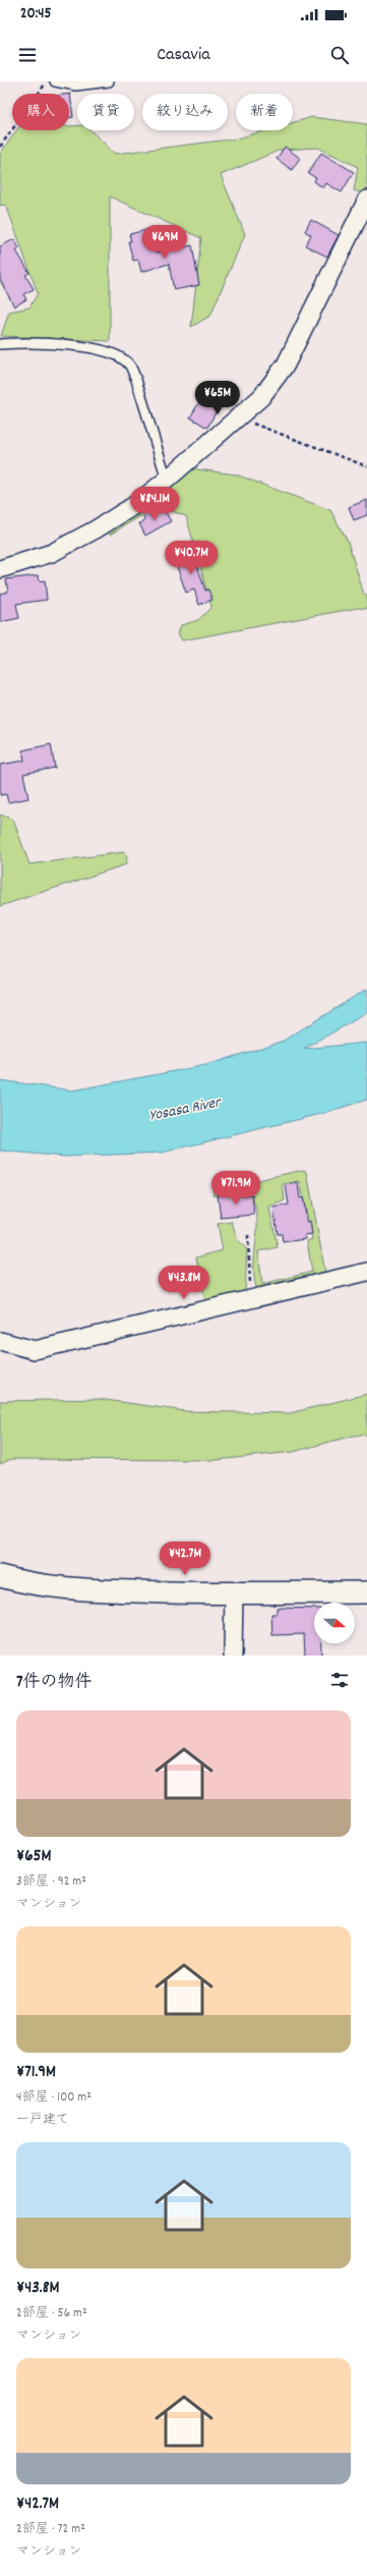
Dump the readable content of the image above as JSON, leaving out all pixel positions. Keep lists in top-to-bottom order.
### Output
{
  "water": ["Yosasa River"],
  "north": "right",
  "page": {
    "status": "20:45",
    "header": "Casavia",
    "chip": [
      "購入",
      "賃貸",
      "絞り込み",
      "新着"
    ],
    "price": [
      "¥69M",
      "¥65M",
      "¥84.1M",
      "¥40.7M",
      "¥71.9M",
      "¥43.8M",
      "¥42.7M"
    ],
    "heading": "7件の物件",
    "list": [
      {
        "name": "¥65M",
        "note": "3部屋 · 92 m² · マンション"
      },
      {
        "name": "¥71.9M",
        "note": "4部屋 · 100 m² · 一戸建て"
      },
      {
        "name": "¥43.8M",
        "note": "2部屋 · 56 m² · マンション"
      },
      {
        "name": "¥42.7M",
        "note": "2部屋 · 72 m² · マンション"
      }
    ]
  }
}
